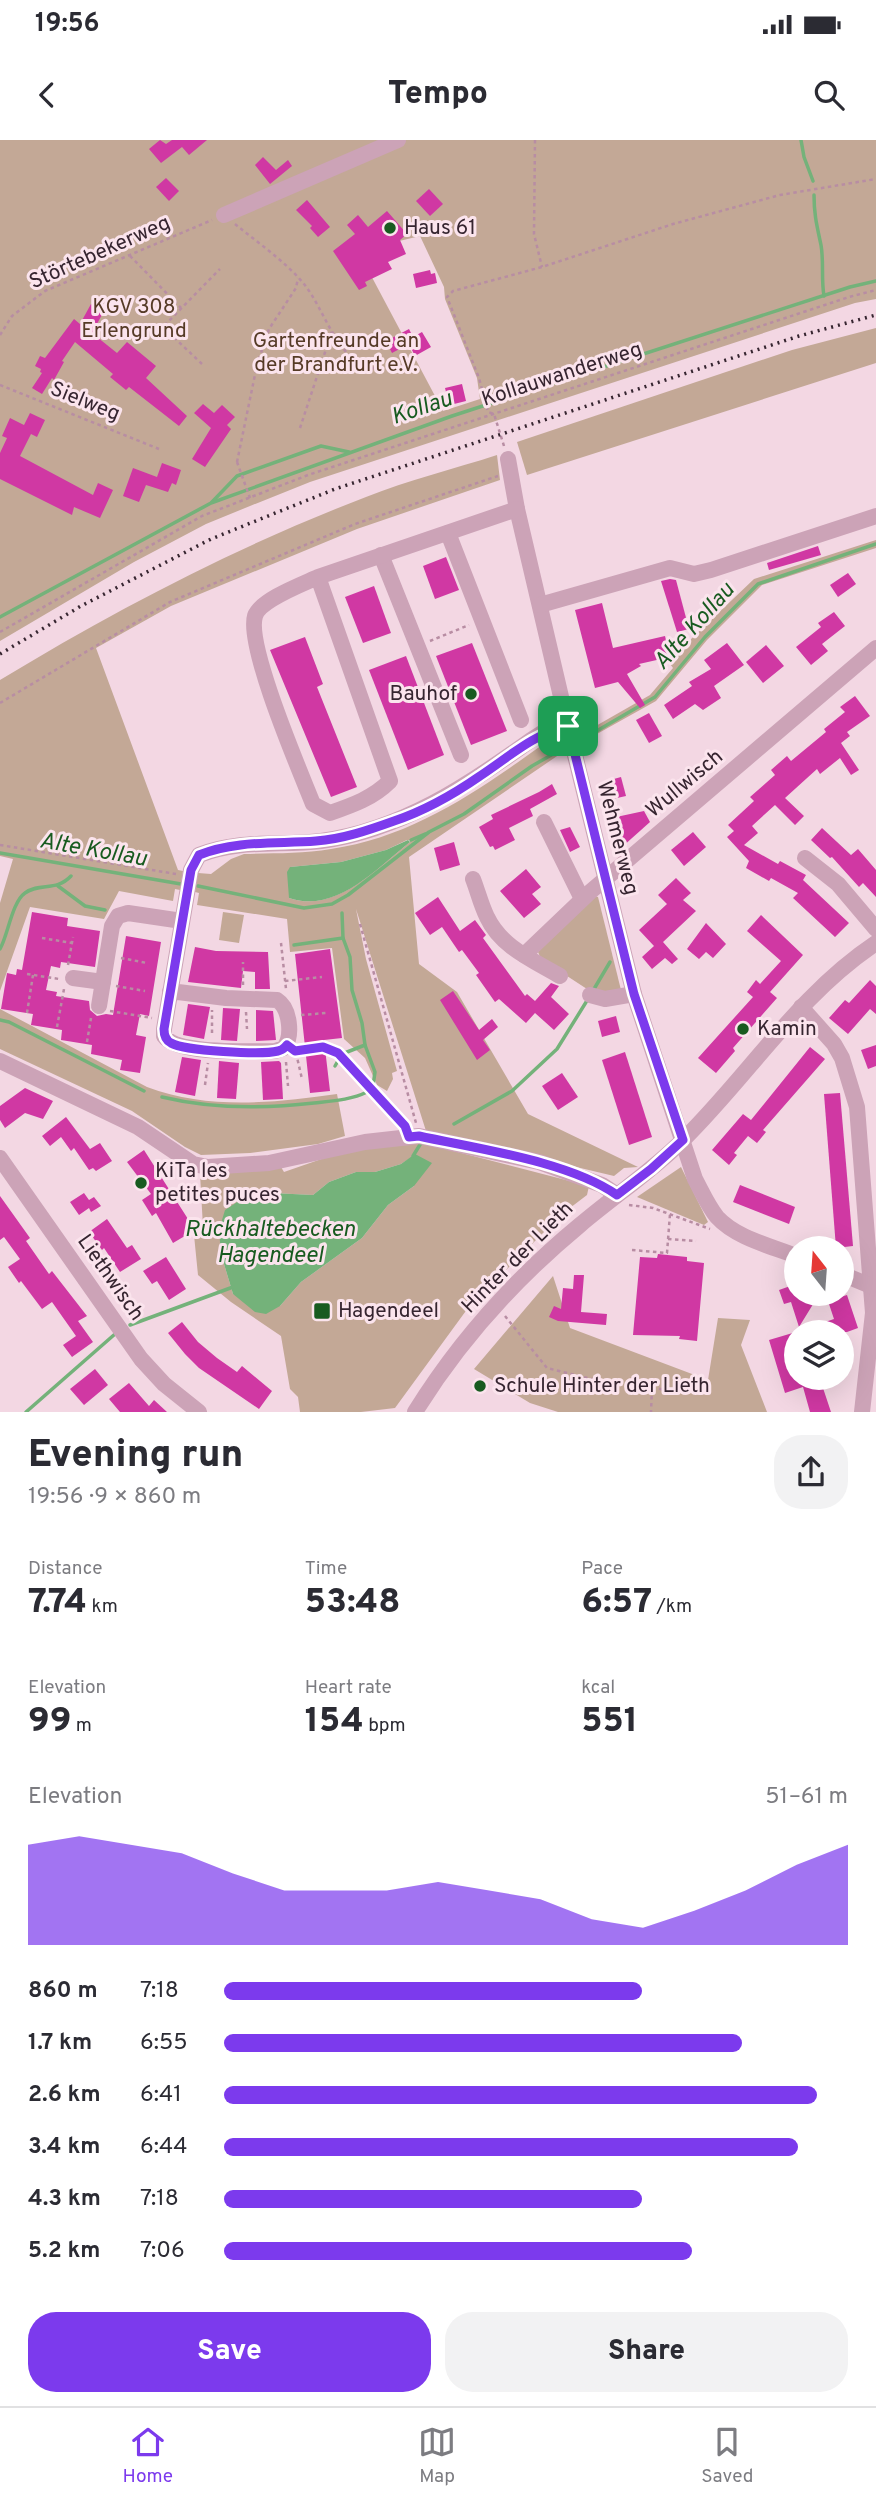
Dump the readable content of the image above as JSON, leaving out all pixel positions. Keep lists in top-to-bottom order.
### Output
{
  "streets": {
    "street": [
      "Wullwisch",
      "Wehmerweg",
      "Hinter der Lieth",
      "Liethwisch"
    ],
    "path": ["Störtebekerweg", "Kollauwanderweg", "Sielweg"]
  },
  "crossings": [
    ["Wullwisch", "Wehmerweg"],
    ["Wehmerweg", "Hinter der Lieth"]
  ],
  "water": ["Kollau", "Alte Kollau", "Rückhaltebecken Hagendeel"],
  "parks": ["KGV 308 Erlengrund", "Gartenfreunde an der Brandfurt e.V."],
  "places": {
    "other": [
      "Haus 61",
      "Bauhof",
      "Kamin",
      "KiTa les petites puces",
      "Schule Hinter der Lieth"
    ],
    "transit": ["Hagendeel"]
  },
  "north": "top",
  "page": {
    "status": "19:56",
    "header": "Tempo",
    "heading": ["Evening run", "19:56 · 9 × 860 m"],
    "stats": [
      ["Distance", "7.74 km"],
      ["Time", "53:48"],
      ["Pace", "6:57 /km"],
      ["Elevation", "99 m"],
      ["Heart rate", "154 bpm"],
      ["kcal", "551"]
    ],
    "chart": ["Elevation", "51–61 m"],
    "list": [
      {
        "name": "860 m",
        "note": "7:18"
      },
      {
        "name": "1.7 km",
        "note": "6:55"
      },
      {
        "name": "2.6 km",
        "note": "6:41"
      },
      {
        "name": "3.4 km",
        "note": "6:44"
      },
      {
        "name": "4.3 km",
        "note": "7:18"
      },
      {
        "name": "5.2 km",
        "note": "7:06"
      }
    ],
    "buttons": ["Save", "Share"],
    "tabs": ["Home", "Map", "Saved"]
  }
}
